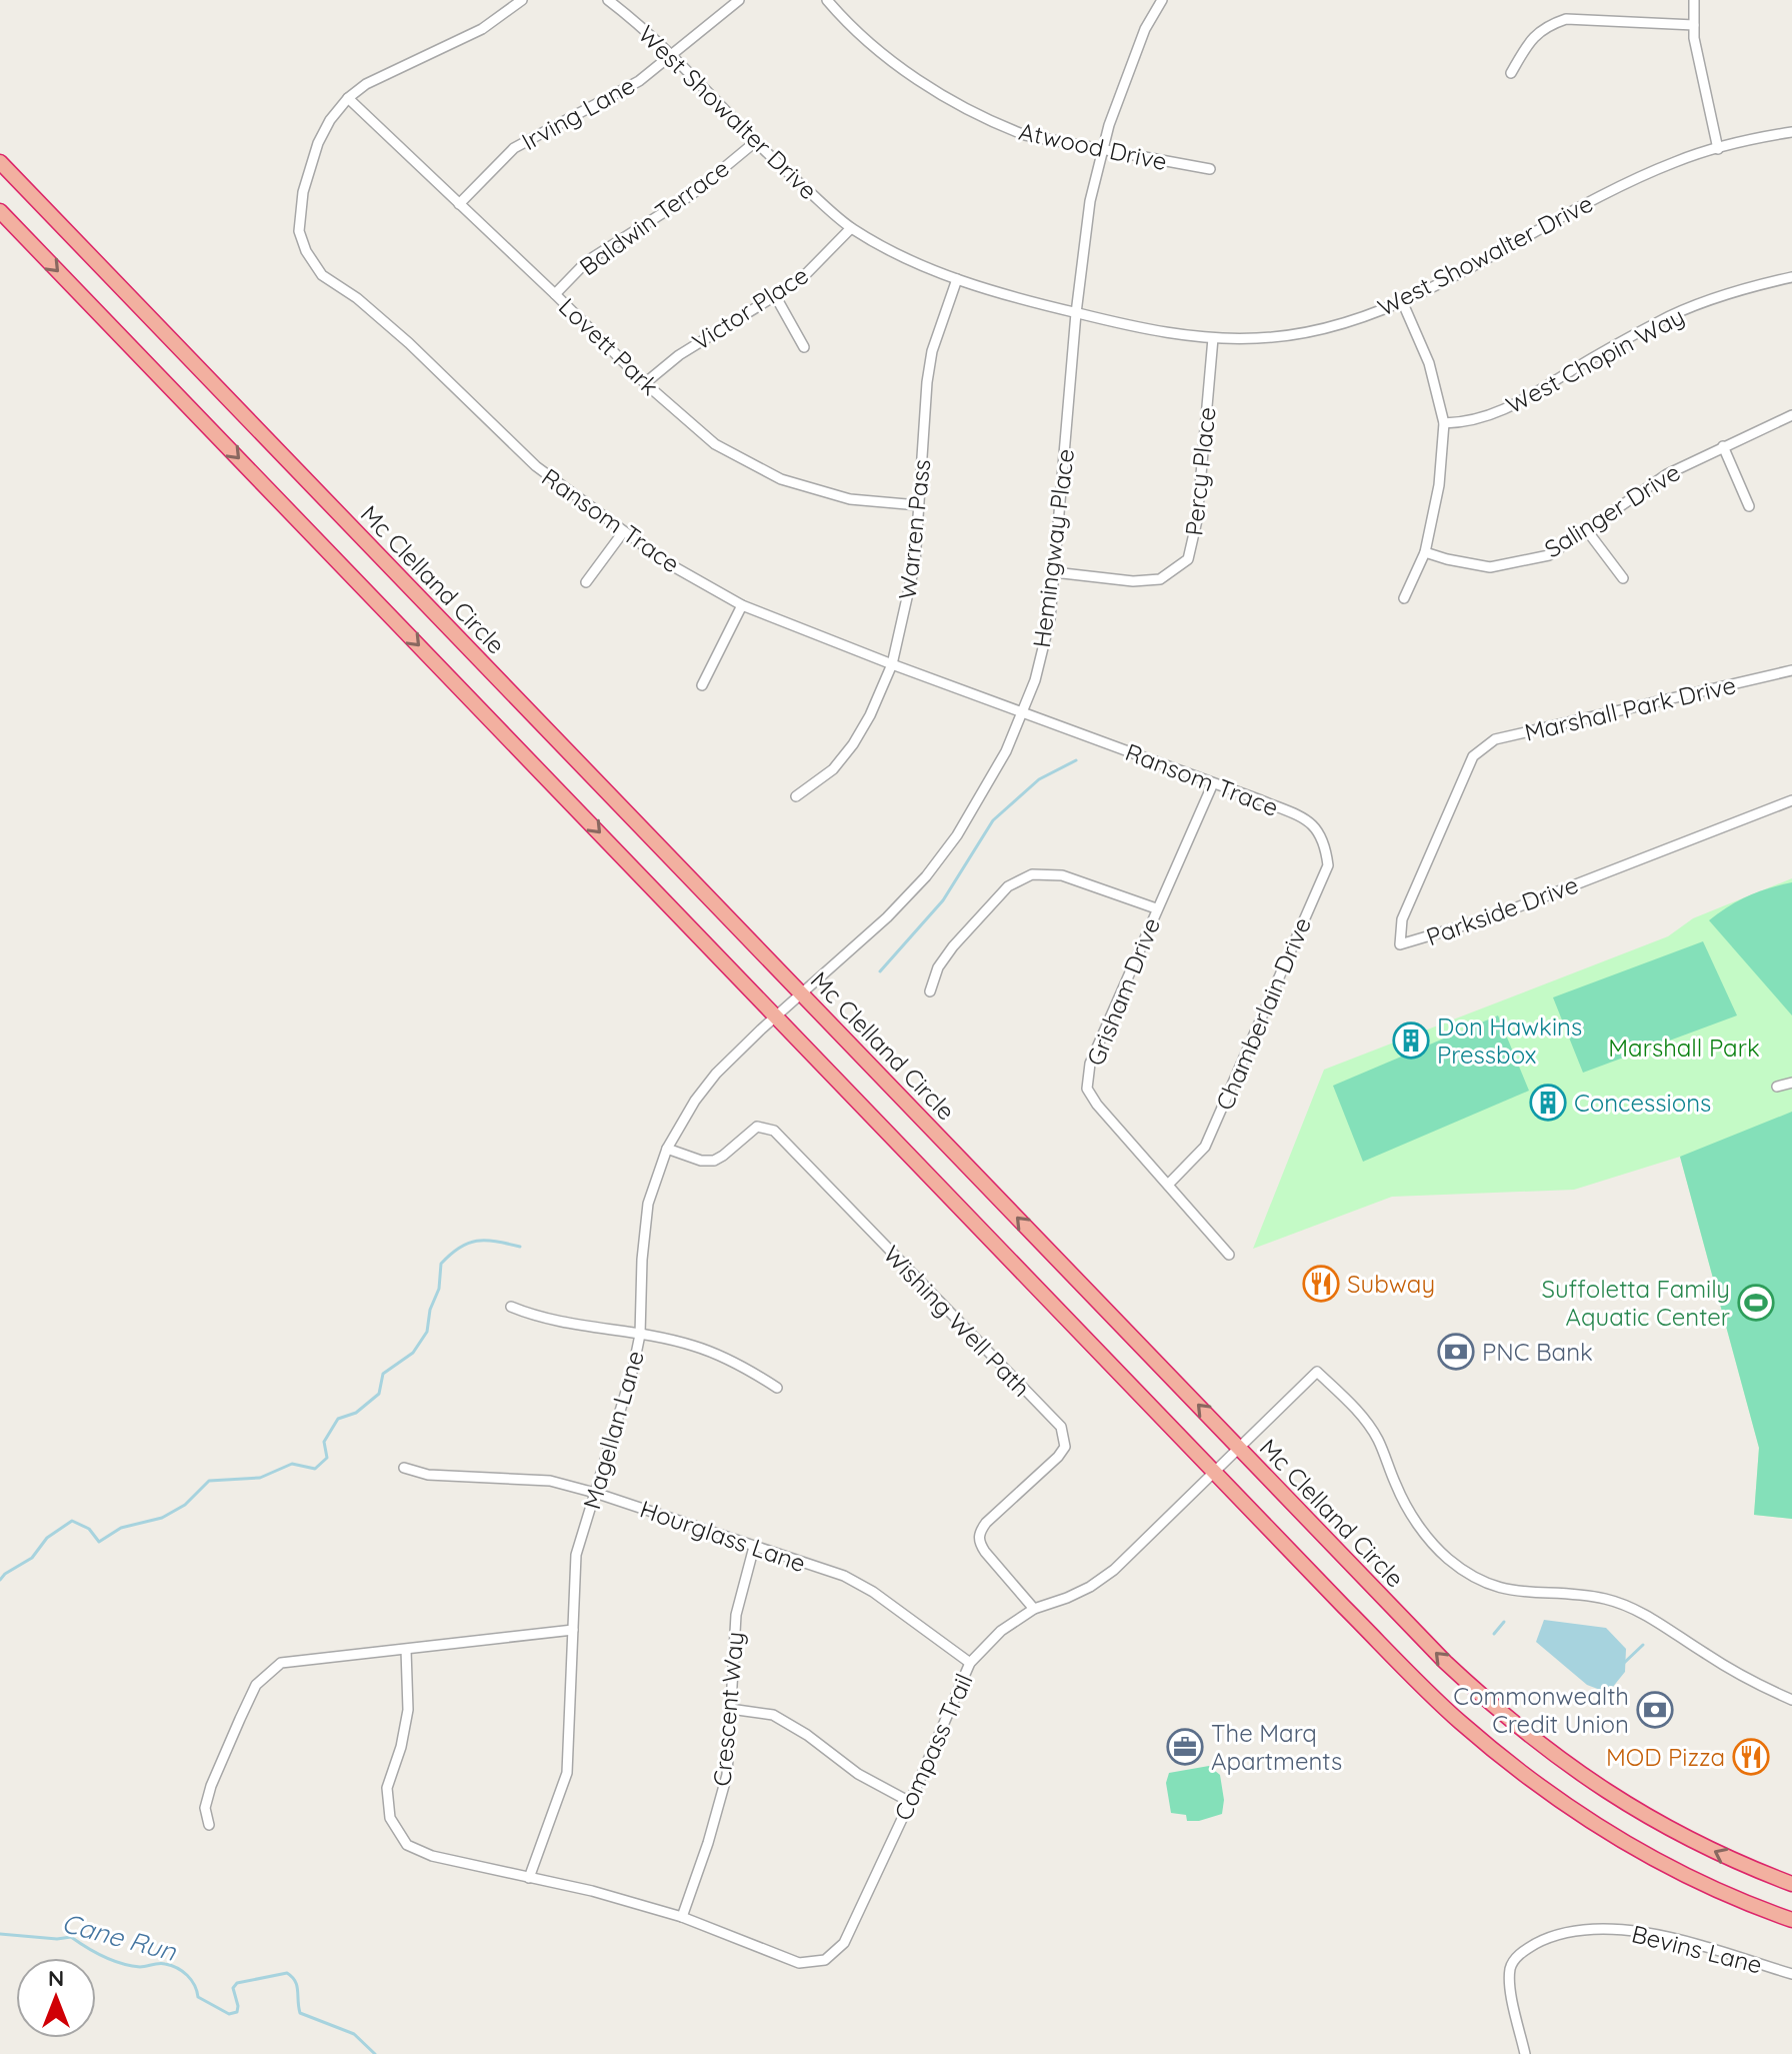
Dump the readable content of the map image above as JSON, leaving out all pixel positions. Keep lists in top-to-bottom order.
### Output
{
  "streets": {
    "highway": ["Mc Clelland Circle"],
    "street": [
      "West Showalter Drive",
      "Irving Lane",
      "Atwood Drive",
      "Baldwin Terrace",
      "Victor Place",
      "Lovett Park",
      "West Chopin Way",
      "Percy Place",
      "Salinger Drive",
      "Ransom Trace",
      "Warren Pass",
      "Hemingway Place",
      "Marshall Park Drive",
      "Parkside Drive",
      "Grisham Drive",
      "Chamberlain Drive",
      "Wishing Well Path",
      "Magellan Lane",
      "Hourglass Lane",
      "Crescent Way",
      "Compass Trail",
      "Bevins Lane"
    ]
  },
  "crossings": [
    ["West Showalter Drive", "Irving Lane"],
    ["West Showalter Drive", "Baldwin Terrace"],
    ["West Showalter Drive", "Victor Place"],
    ["West Showalter Drive", "Percy Place"],
    ["West Showalter Drive", "Warren Pass"],
    ["West Showalter Drive", "Hemingway Place"],
    ["Irving Lane", "Lovett Park"],
    ["Atwood Drive", "Hemingway Place"],
    ["Baldwin Terrace", "Lovett Park"],
    ["Victor Place", "Lovett Park"],
    ["Lovett Park", "Ransom Trace"],
    ["Lovett Park", "Warren Pass"],
    ["Percy Place", "Hemingway Place"],
    ["Ransom Trace", "Warren Pass"],
    ["Ransom Trace", "Hemingway Place"],
    ["Ransom Trace", "Grisham Drive"],
    ["Ransom Trace", "Chamberlain Drive"],
    ["Hemingway Place", "Mc Clelland Circle"],
    ["Hemingway Place", "Magellan Lane"],
    ["Mc Clelland Circle", "Compass Trail"],
    ["Marshall Park Drive", "Parkside Drive"],
    ["Grisham Drive", "Chamberlain Drive"],
    ["Wishing Well Path", "Magellan Lane"],
    ["Wishing Well Path", "Compass Trail"],
    ["Magellan Lane", "Hourglass Lane"],
    ["Hourglass Lane", "Crescent Way"],
    ["Hourglass Lane", "Compass Trail"],
    ["Crescent Way", "Compass Trail"]
  ],
  "water": ["Cane Run"],
  "parks": ["Marshall Park"],
  "places": {
    "building": ["Don Hawkins Pressbox", "Concessions"],
    "restaurant": ["Subway", "MOD Pizza"],
    "sports": ["Suffoletta Family Aquatic Center"],
    "bank": ["PNC Bank", "Commonwealth Credit Union"],
    "office": ["The Marq Apartments"]
  },
  "north": "top"
}
